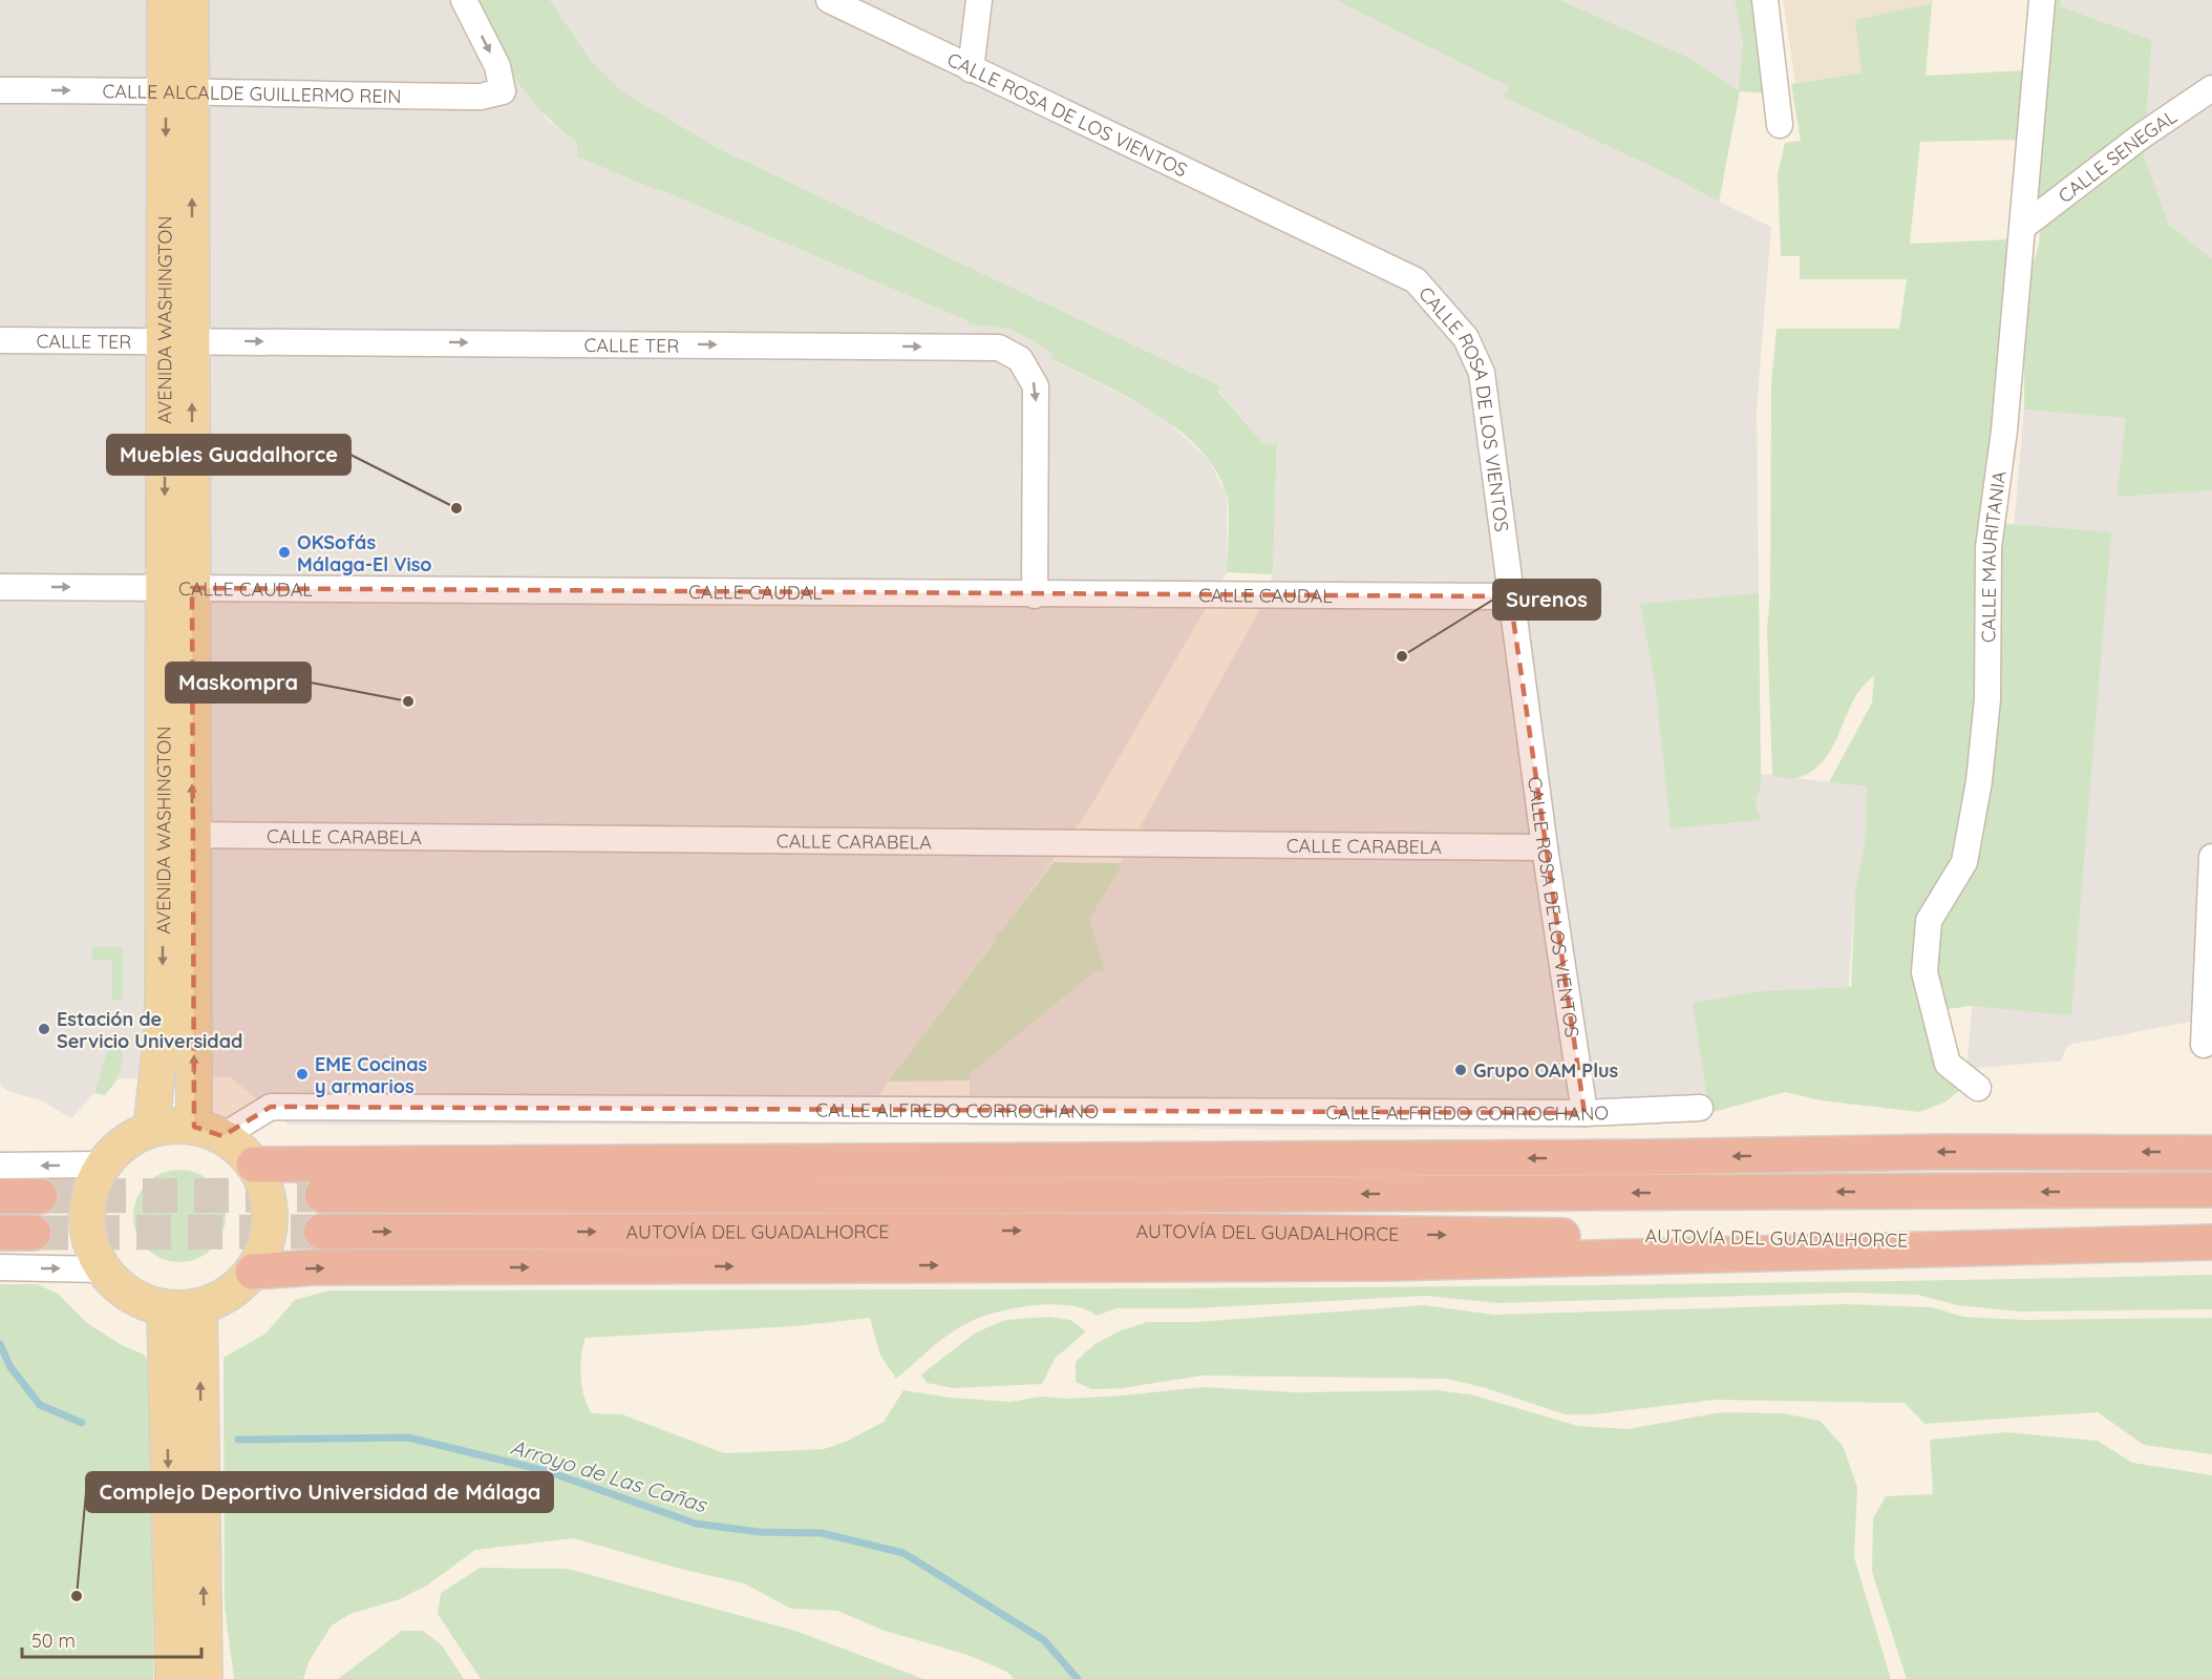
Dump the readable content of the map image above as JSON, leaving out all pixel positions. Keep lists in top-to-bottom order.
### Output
{
  "streets": {
    "highway": ["AUTOVÍA DEL GUADALHORCE"],
    "main road": ["AVENIDA WASHINGTON"],
    "street": [
      "CALLE ALCALDE GUILLERMO REIN",
      "CALLE ROSA DE LOS VIENTOS",
      "CALLE SENEGAL",
      "CALLE TER",
      "CALLE MAURITANIA",
      "CALLE CAUDAL",
      "CALLE CARABELA",
      "CALLE ALFREDO CORROCHANO"
    ]
  },
  "crossings": [
    ["CALLE ALCALDE GUILLERMO REIN", "AVENIDA WASHINGTON"],
    ["CALLE ROSA DE LOS VIENTOS", "CALLE CAUDAL"],
    ["CALLE ROSA DE LOS VIENTOS", "CALLE CARABELA"],
    ["CALLE ROSA DE LOS VIENTOS", "CALLE ALFREDO CORROCHANO"],
    ["CALLE SENEGAL", "CALLE MAURITANIA"],
    ["AVENIDA WASHINGTON", "CALLE TER"],
    ["AVENIDA WASHINGTON", "CALLE CAUDAL"],
    ["AVENIDA WASHINGTON", "CALLE CARABELA"],
    ["AVENIDA WASHINGTON", "CALLE ALFREDO CORROCHANO"],
    ["CALLE TER", "CALLE CAUDAL"]
  ],
  "one_way": ["CALLE TER"],
  "water": ["Arroyo de Las Cañas"],
  "places": [
    "Muebles Guadalhorce",
    "OKSofás Málaga-El Viso",
    "Surenos",
    "Maskompra",
    "Estación de Servicio Universidad",
    "Grupo OAM Plus",
    "EME Cocinas y armarios",
    "Complejo Deportivo Universidad de Málaga"
  ],
  "scale_bar": "50 m"
}
